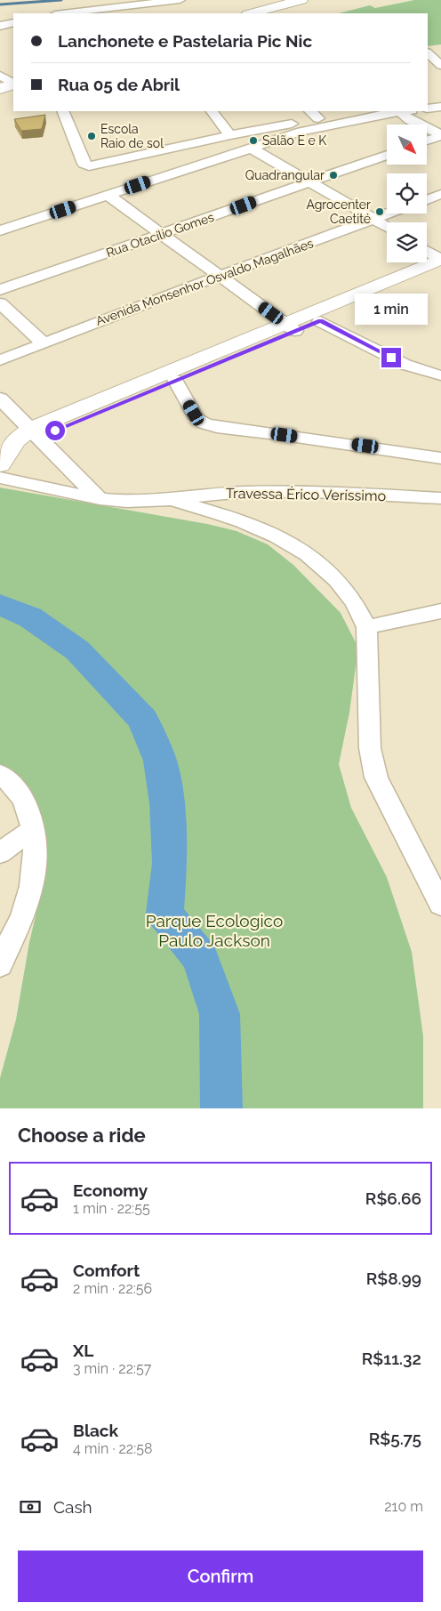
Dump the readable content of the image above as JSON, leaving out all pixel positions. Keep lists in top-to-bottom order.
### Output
{
  "streets": {
    "street": ["Rua Otacílio Gomes", "Avenida Monsenhor Osvaldo Magalhães", "Travessa Érico Veríssimo"]
  },
  "parks": ["Parque Ecologico Paulo Jackson"],
  "places": [
    "Escola Raio de sol",
    "Salão E e K",
    "Quadrangular",
    "Agrocenter Caetité"
  ],
  "north": "bottom right",
  "page": {
    "banner": ["Lanchonete e Pastelaria Pic Nic", "Rua 05 de Abril"],
    "bubble": "1 min",
    "heading": "Choose a ride",
    "list": [
      {
        "name": "Economy",
        "note": "1 min · 22:55",
        "value": "R$6.66"
      },
      {
        "name": "Comfort",
        "note": "2 min · 22:56",
        "value": "R$8.99"
      },
      {
        "name": "XL",
        "note": "3 min · 22:57",
        "value": "R$11.32"
      },
      {
        "name": "Black",
        "note": "4 min · 22:58",
        "value": "R$5.75"
      }
    ],
    "pay": ["Cash", "210 m"],
    "buttons": "Confirm"
  }
}
